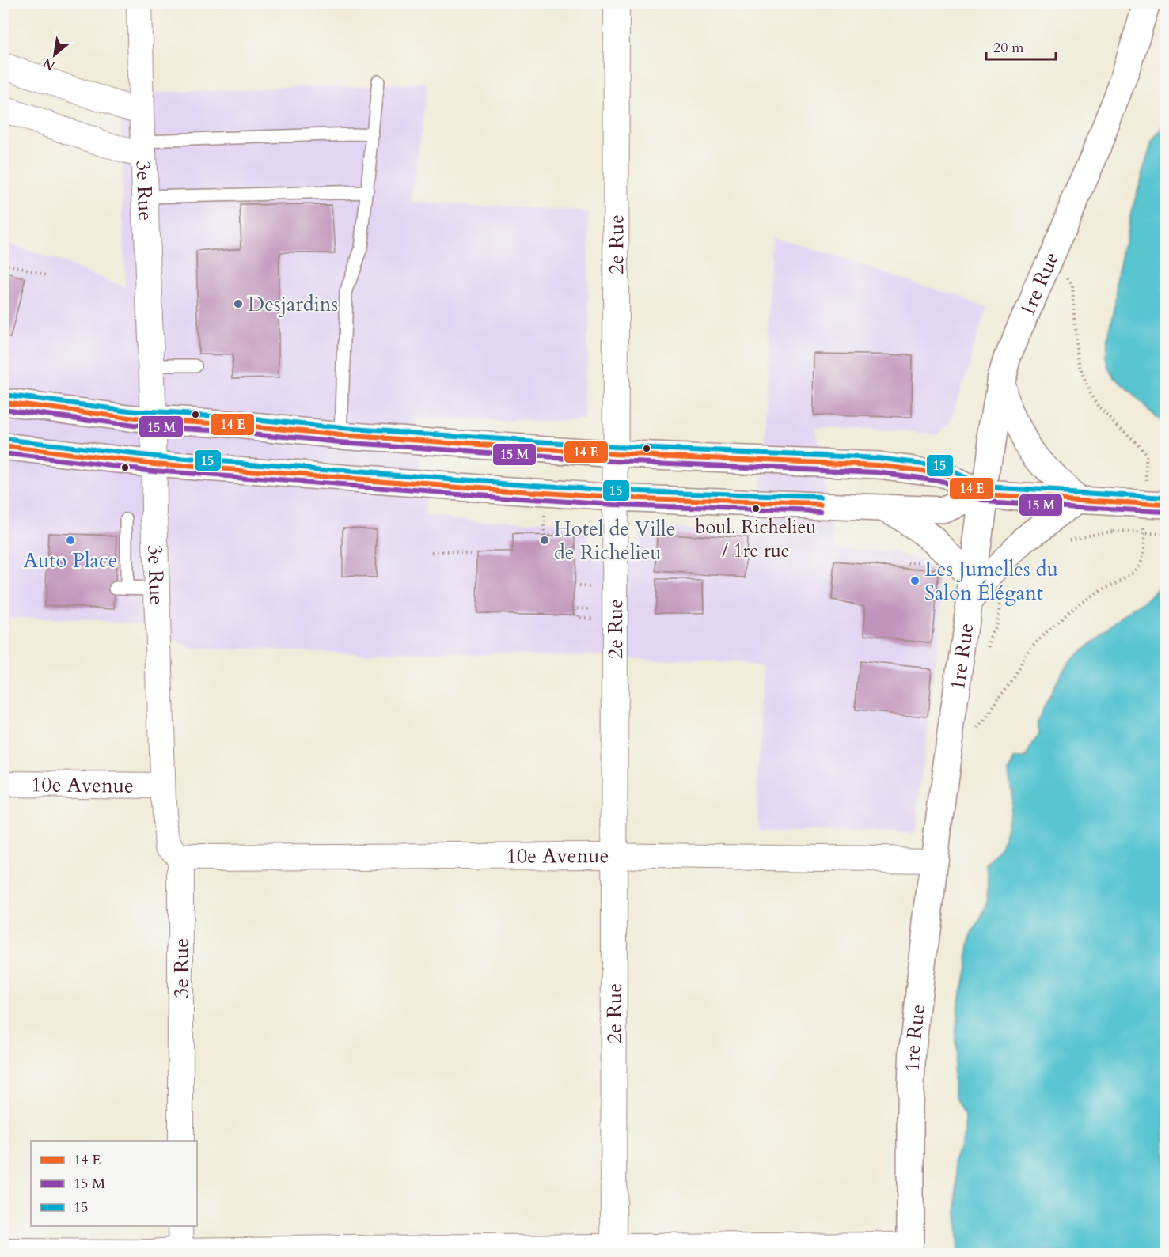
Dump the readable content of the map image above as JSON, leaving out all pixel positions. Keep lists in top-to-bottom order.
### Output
{
  "streets": {
    "main road": ["1re Rue"],
    "street": ["3e Rue", "2e Rue", "10e Avenue"]
  },
  "crossings": [
    ["3e Rue", "10e Avenue"],
    ["2e Rue", "10e Avenue"],
    ["1re Rue", "10e Avenue"]
  ],
  "places": [
    "Desjardins",
    "boul. Richelieu / 1re rue",
    "Auto Place",
    "Hotel de Ville de Richelieu",
    "Les Jumelles du Salon Élégant"
  ],
  "lines": ["transit line 15"],
  "legend": ["14 E", "15 M", "15"],
  "scale_bar": "20 m",
  "north": "bottom left"
}
